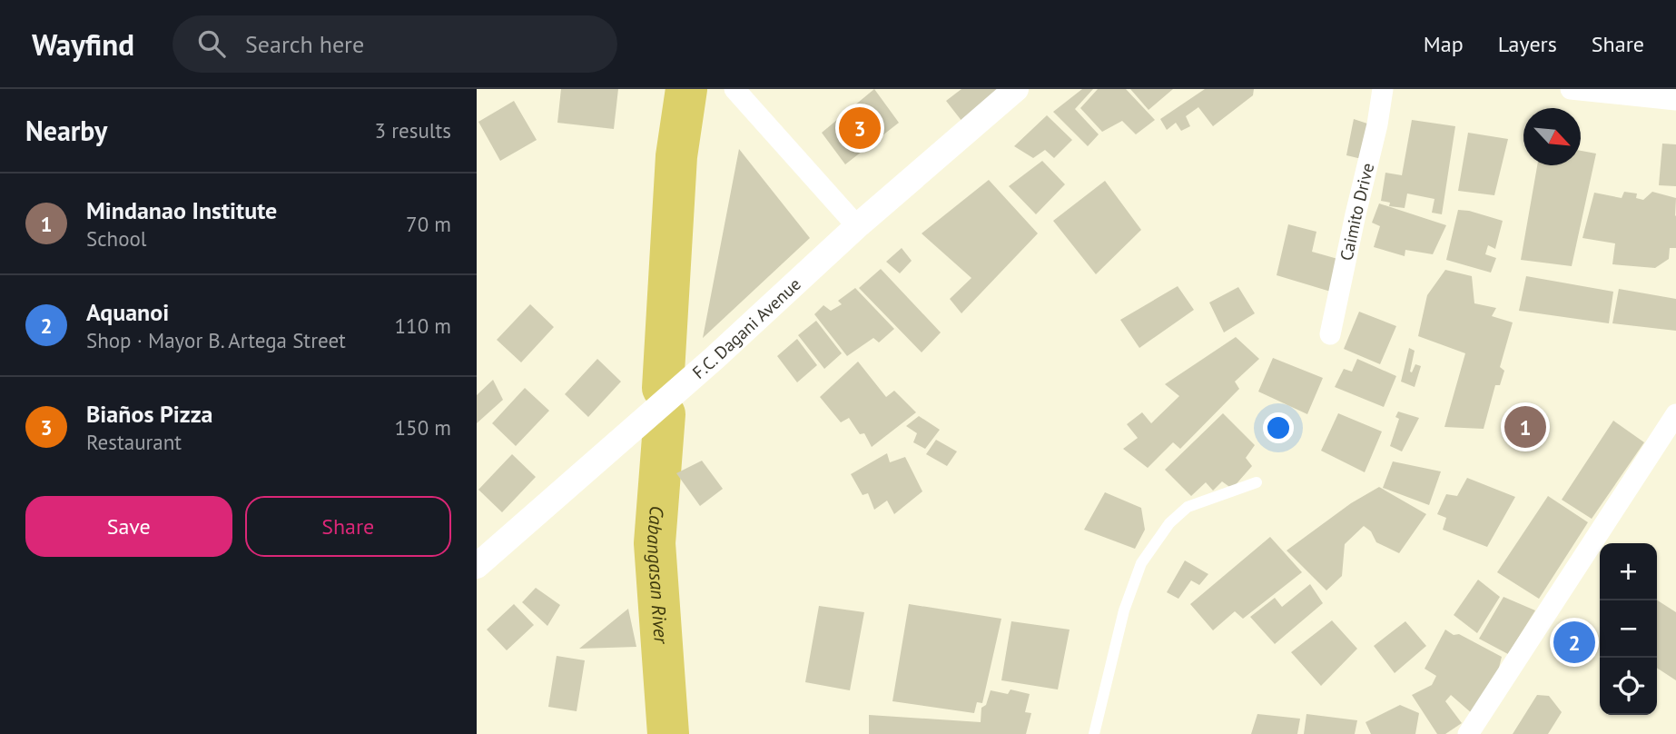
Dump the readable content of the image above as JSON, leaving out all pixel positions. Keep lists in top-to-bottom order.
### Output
{
  "streets": {
    "street": ["Caimito Drive", "F.C. Dagani Avenue"]
  },
  "water": ["Cabangasan River"],
  "north": "bottom right",
  "page": {
    "header": "Wayfind",
    "search": "Search here",
    "nav": ["Map", "Layers", "Share"],
    "heading": ["Nearby", "3 results"],
    "pins": ["3", "1", "2"],
    "list": [
      {
        "mark": "1",
        "name": "Mindanao Institute",
        "note": "School",
        "value": "70 m"
      },
      {
        "mark": "2",
        "name": "Aquanoi",
        "note": "Shop · Mayor B. Artega Street",
        "value": "110 m"
      },
      {
        "mark": "3",
        "name": "Biaños Pizza",
        "note": "Restaurant",
        "value": "150 m"
      }
    ],
    "buttons": ["Save", "Share"],
    "map_buttons": ["+", "−"]
  }
}
